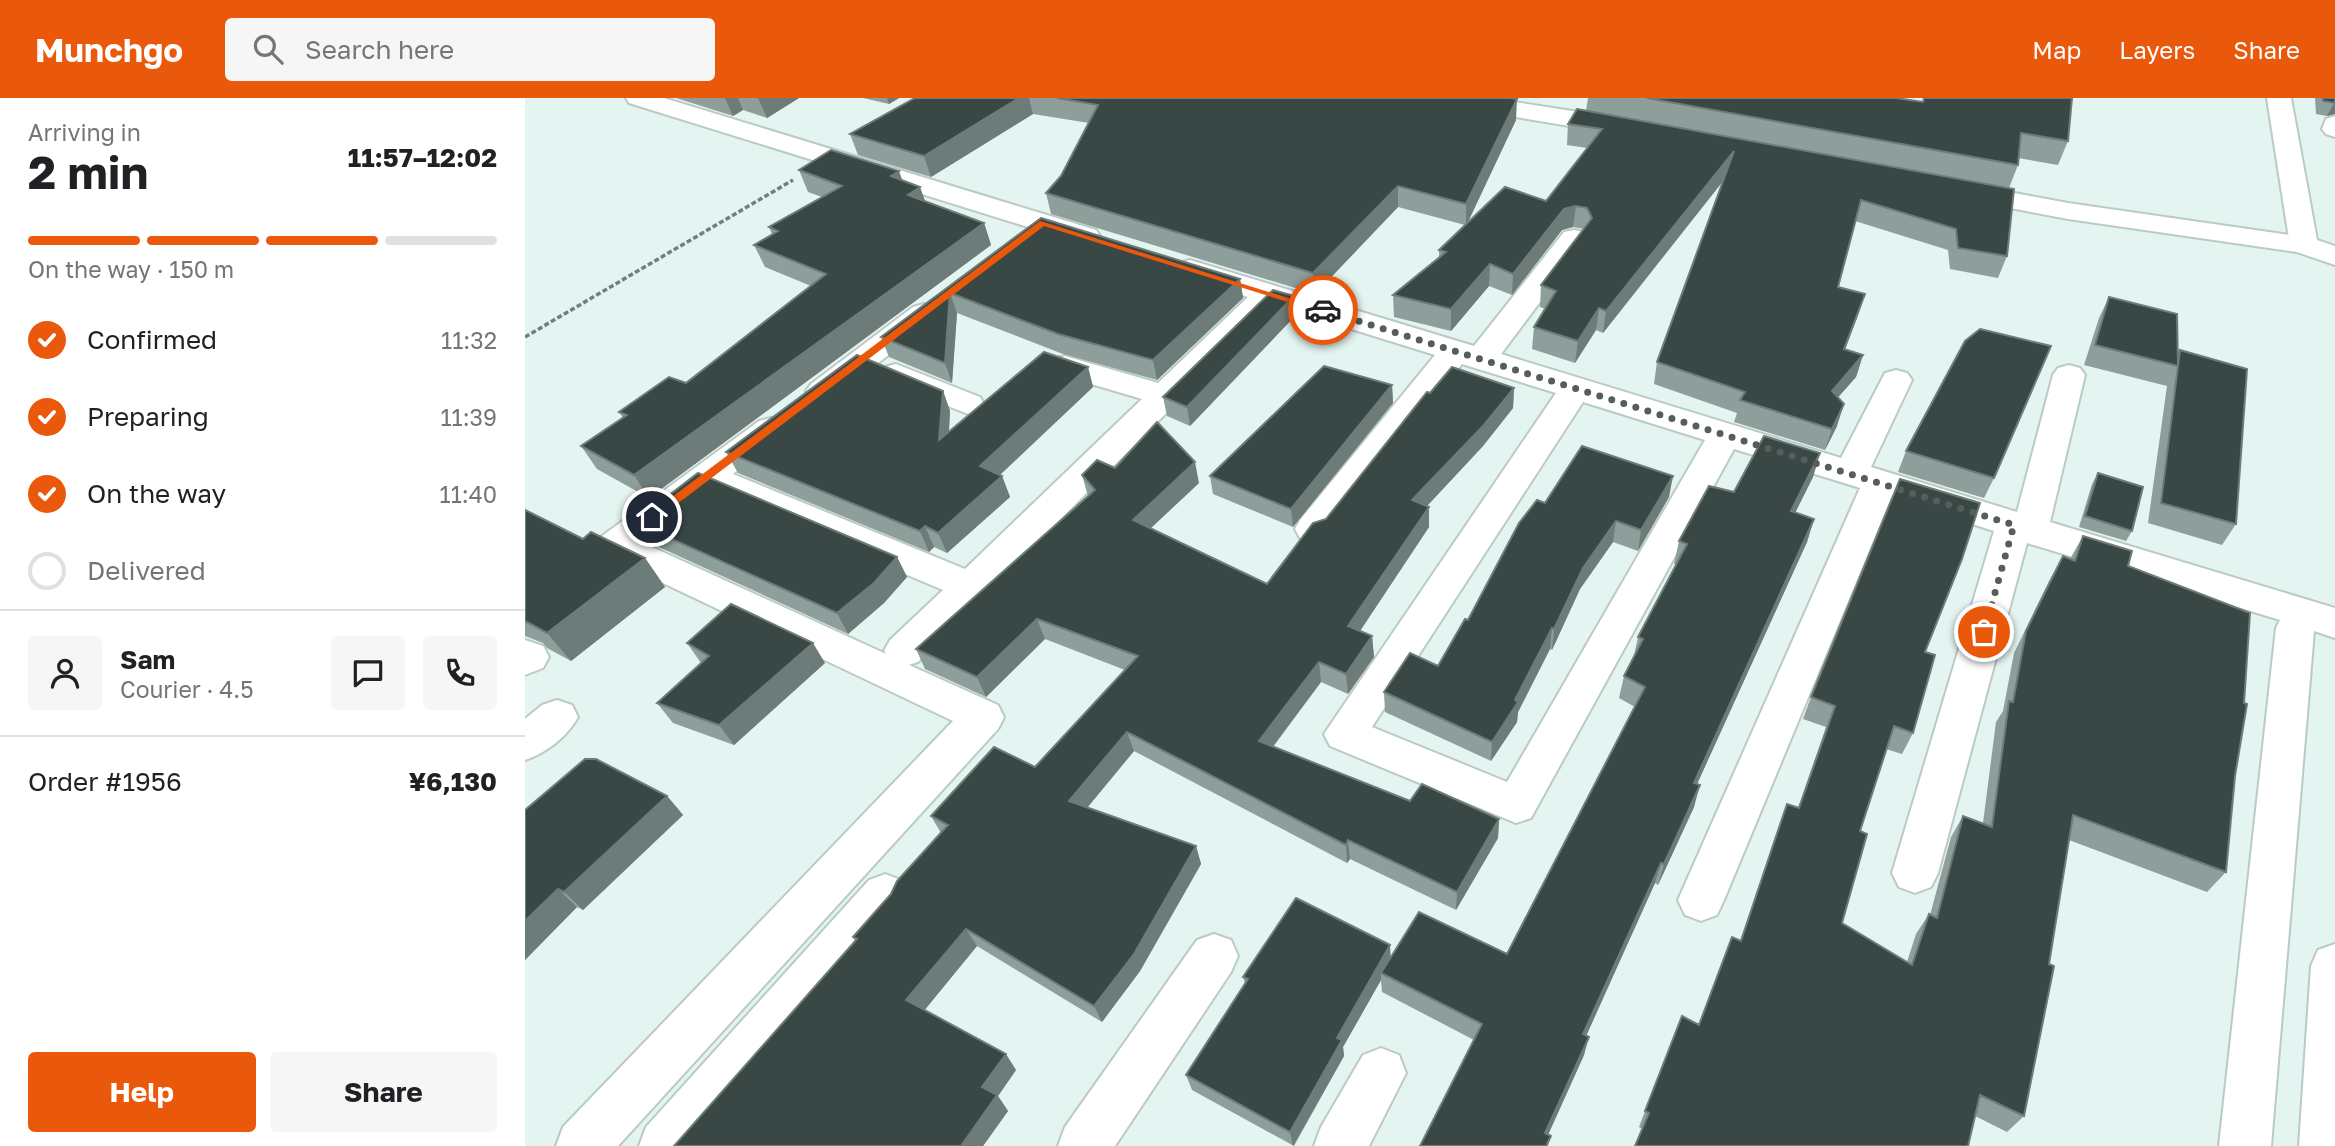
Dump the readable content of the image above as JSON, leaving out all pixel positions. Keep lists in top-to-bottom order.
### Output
{
  "page": {
    "header": "Munchgo",
    "search": "Search here",
    "nav": ["Map", "Layers", "Share"],
    "heading": ["2 min", "Arriving in", "11:57–12:02"],
    "panel": [
      "Sam",
      "Courier · 4.5",
      "Order #1956",
      "¥6,130"
    ],
    "bar": "On the way · 150 m",
    "list": [
      ["Confirmed", "11:32"],
      ["Preparing", "11:39"],
      ["On the way", "11:40"],
      "Delivered"
    ],
    "buttons": ["Help", "Share"]
  }
}
